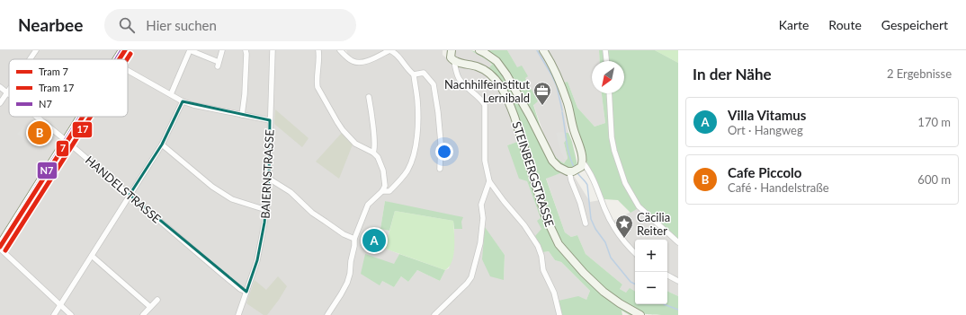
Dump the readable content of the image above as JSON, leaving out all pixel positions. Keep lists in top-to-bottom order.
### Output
{
  "streets": {
    "main road": ["STEINBERGSTRASSE"],
    "street": ["BAIERNSTRASSE", "HANDELSTRASSE"]
  },
  "crossings": [
    ["BAIERNSTRASSE", "HANDELSTRASSE"]
  ],
  "places": {
    "office": ["Nachhilfeinstitut Lernibald"],
    "place": ["Cäcilia Reiter"]
  },
  "lines": ["tram line 7", "transit line N7", "tram line 17"],
  "legend": ["Tram 7", "Tram 17", "N7"],
  "north": "bottom left",
  "page": {
    "header": "Nearbee",
    "search": "Hier suchen",
    "nav": ["Karte", "Route", "Gespeichert"],
    "heading": ["In der Nähe", "2 Ergebnisse"],
    "list": [
      {
        "mark": "A",
        "name": "Villa Vitamus",
        "note": "Ort · Hangweg",
        "value": "170 m"
      },
      {
        "mark": "B",
        "name": "Cafe Piccolo",
        "note": "Café · Handelstraße",
        "value": "600 m"
      }
    ],
    "pins": ["B", "A"],
    "map_buttons": ["+", "−"]
  }
}
